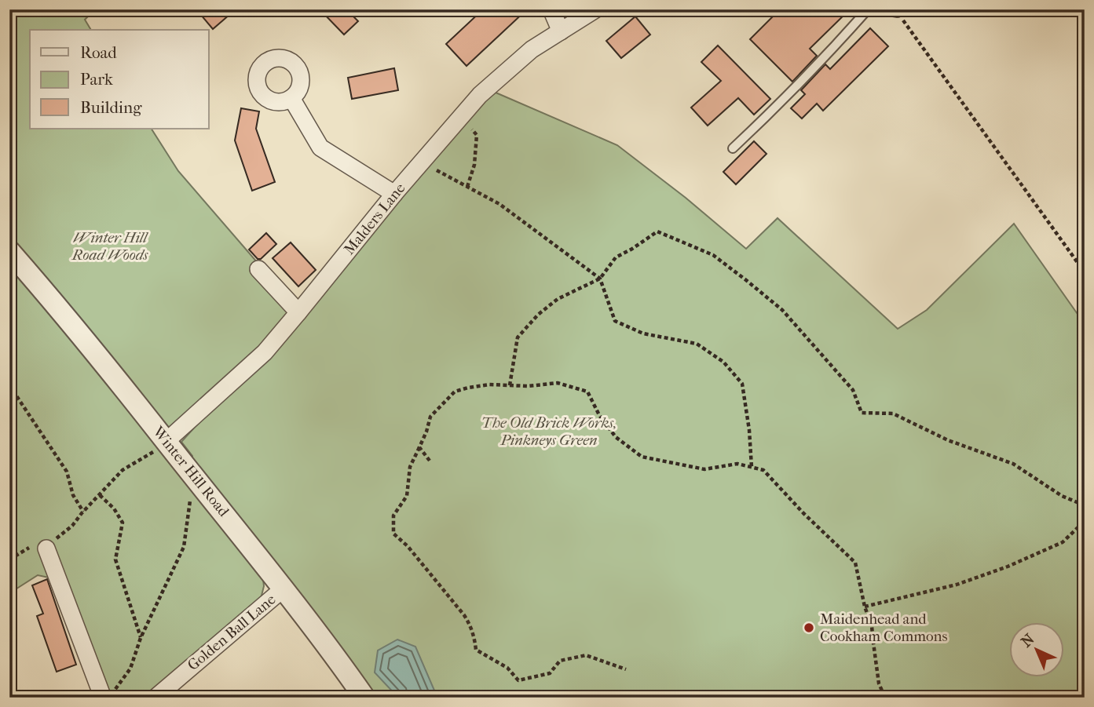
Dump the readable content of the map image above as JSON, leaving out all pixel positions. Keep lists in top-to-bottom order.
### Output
{
  "streets": {
    "street": ["Malders Lane", "Winter Hill Road", "Golden Ball Lane"]
  },
  "crossings": [
    ["Malders Lane", "Winter Hill Road"],
    ["Winter Hill Road", "Golden Ball Lane"]
  ],
  "parks": ["Winter Hill Road Woods", "The Old Brick Works, Pinkneys Green"],
  "places": ["Maidenhead and Cookham Commons"],
  "legend": ["Road", "Park", "Building"],
  "north": "top left"
}
